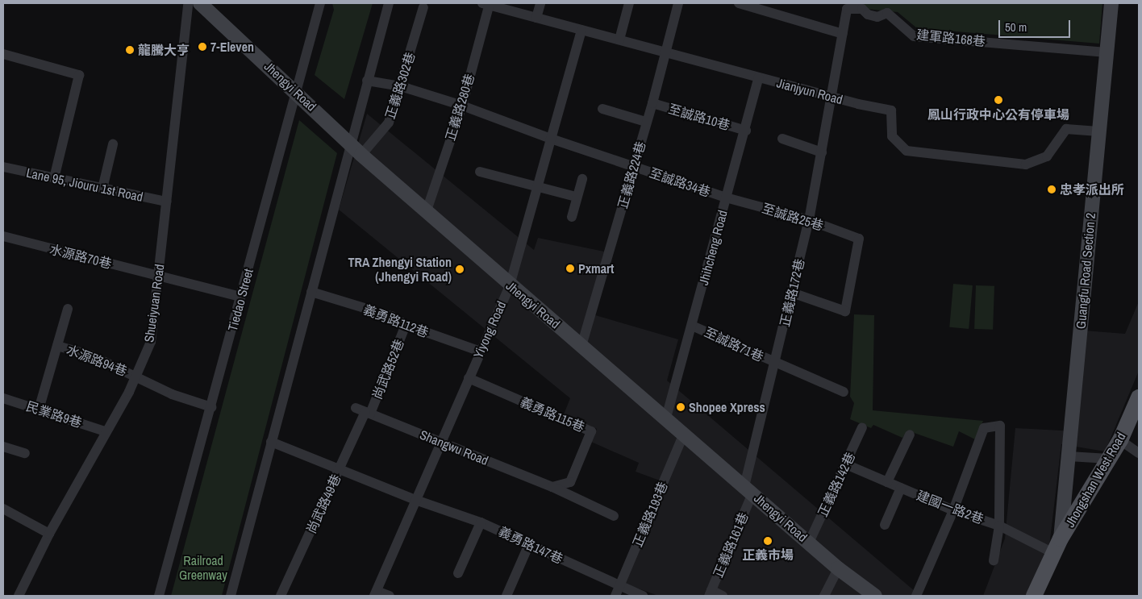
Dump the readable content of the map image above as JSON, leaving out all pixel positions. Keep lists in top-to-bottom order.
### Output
{
  "streets": {
    "main road": ["Jhongshan West Road"],
    "street": [
      "建軍路168巷",
      "正義路302巷",
      "Jhengyi Road",
      "Jianjyun Road",
      "正義路280巷",
      "至誠路10巷",
      "正義路224巷",
      "至誠路34巷",
      "Lane 95, Jiouru 1st Road",
      "至誠路25巷",
      "Jhihcheng Road",
      "水源路70巷",
      "Guangfu Road Section 2",
      "正義路172巷",
      "Tiedao Street",
      "Shueiyuan Road",
      "義勇路112巷",
      "Yiyong Road",
      "至誠路71巷",
      "水源路94巷",
      "尚武路52巷",
      "民業路9巷",
      "義勇路115巷",
      "Shangwu Road",
      "正義路142巷",
      "尚武路49巷",
      "建國一路2巷",
      "正義路193巷",
      "義勇路147巷",
      "正義路161巷"
    ]
  },
  "crossings": [
    ["建軍路168巷", "Jianjyun Road"],
    ["建軍路168巷", "Guangfu Road Section 2"],
    ["建軍路168巷", "正義路172巷"],
    ["正義路302巷", "Jhengyi Road"],
    ["正義路302巷", "至誠路34巷"],
    ["Jhengyi Road", "正義路280巷"],
    ["Jhengyi Road", "正義路224巷"],
    ["Jhengyi Road", "Jhihcheng Road"],
    ["Jhengyi Road", "正義路172巷"],
    ["Jhengyi Road", "Tiedao Street"],
    ["Jhengyi Road", "Yiyong Road"],
    ["Jhengyi Road", "正義路142巷"],
    ["Jhengyi Road", "正義路193巷"],
    ["Jhengyi Road", "正義路161巷"],
    ["Jianjyun Road", "正義路280巷"],
    ["Jianjyun Road", "正義路224巷"],
    ["Jianjyun Road", "Jhihcheng Road"],
    ["Jianjyun Road", "Guangfu Road Section 2"],
    ["Jianjyun Road", "正義路172巷"],
    ["Jianjyun Road", "Yiyong Road"],
    ["正義路280巷", "至誠路34巷"],
    ["至誠路10巷", "正義路224巷"],
    ["至誠路10巷", "Jhihcheng Road"],
    ["正義路224巷", "至誠路34巷"],
    ["至誠路34巷", "至誠路25巷"],
    ["至誠路34巷", "Jhihcheng Road"],
    ["至誠路34巷", "Yiyong Road"],
    ["Lane 95, Jiouru 1st Road", "Shueiyuan Road"],
    ["至誠路25巷", "Jhihcheng Road"],
    ["至誠路25巷", "正義路172巷"],
    ["Jhihcheng Road", "至誠路71巷"],
    ["水源路70巷", "Tiedao Street"],
    ["水源路70巷", "Shueiyuan Road"],
    ["Guangfu Road Section 2", "Jhongshan West Road"],
    ["正義路172巷", "至誠路71巷"],
    ["正義路172巷", "正義路161巷"],
    ["Tiedao Street", "水源路94巷"],
    ["Shueiyuan Road", "水源路94巷"],
    ["Shueiyuan Road", "民業路9巷"],
    ["義勇路112巷", "Yiyong Road"],
    ["義勇路112巷", "尚武路52巷"],
    ["Yiyong Road", "義勇路115巷"],
    ["Yiyong Road", "Shangwu Road"],
    ["Yiyong Road", "義勇路147巷"],
    ["尚武路52巷", "Shangwu Road"],
    ["尚武路52巷", "尚武路49巷"],
    ["義勇路115巷", "Shangwu Road"],
    ["Shangwu Road", "尚武路49巷"],
    ["Jhongshan West Road", "建國一路2巷"],
    ["正義路142巷", "建國一路2巷"],
    ["尚武路49巷", "義勇路147巷"],
    ["正義路193巷", "義勇路147巷"]
  ],
  "parks": ["Railroad Greenway"],
  "places": [
    "7-Eleven",
    "龍騰大亨",
    "鳳山行政中心公有停車場",
    "忠孝派出所",
    "Pxmart",
    "TRA Zhengyi Station (Jhengyi Road)",
    "Shopee Xpress",
    "正義市場"
  ],
  "scale_bar": "50 m"
}
